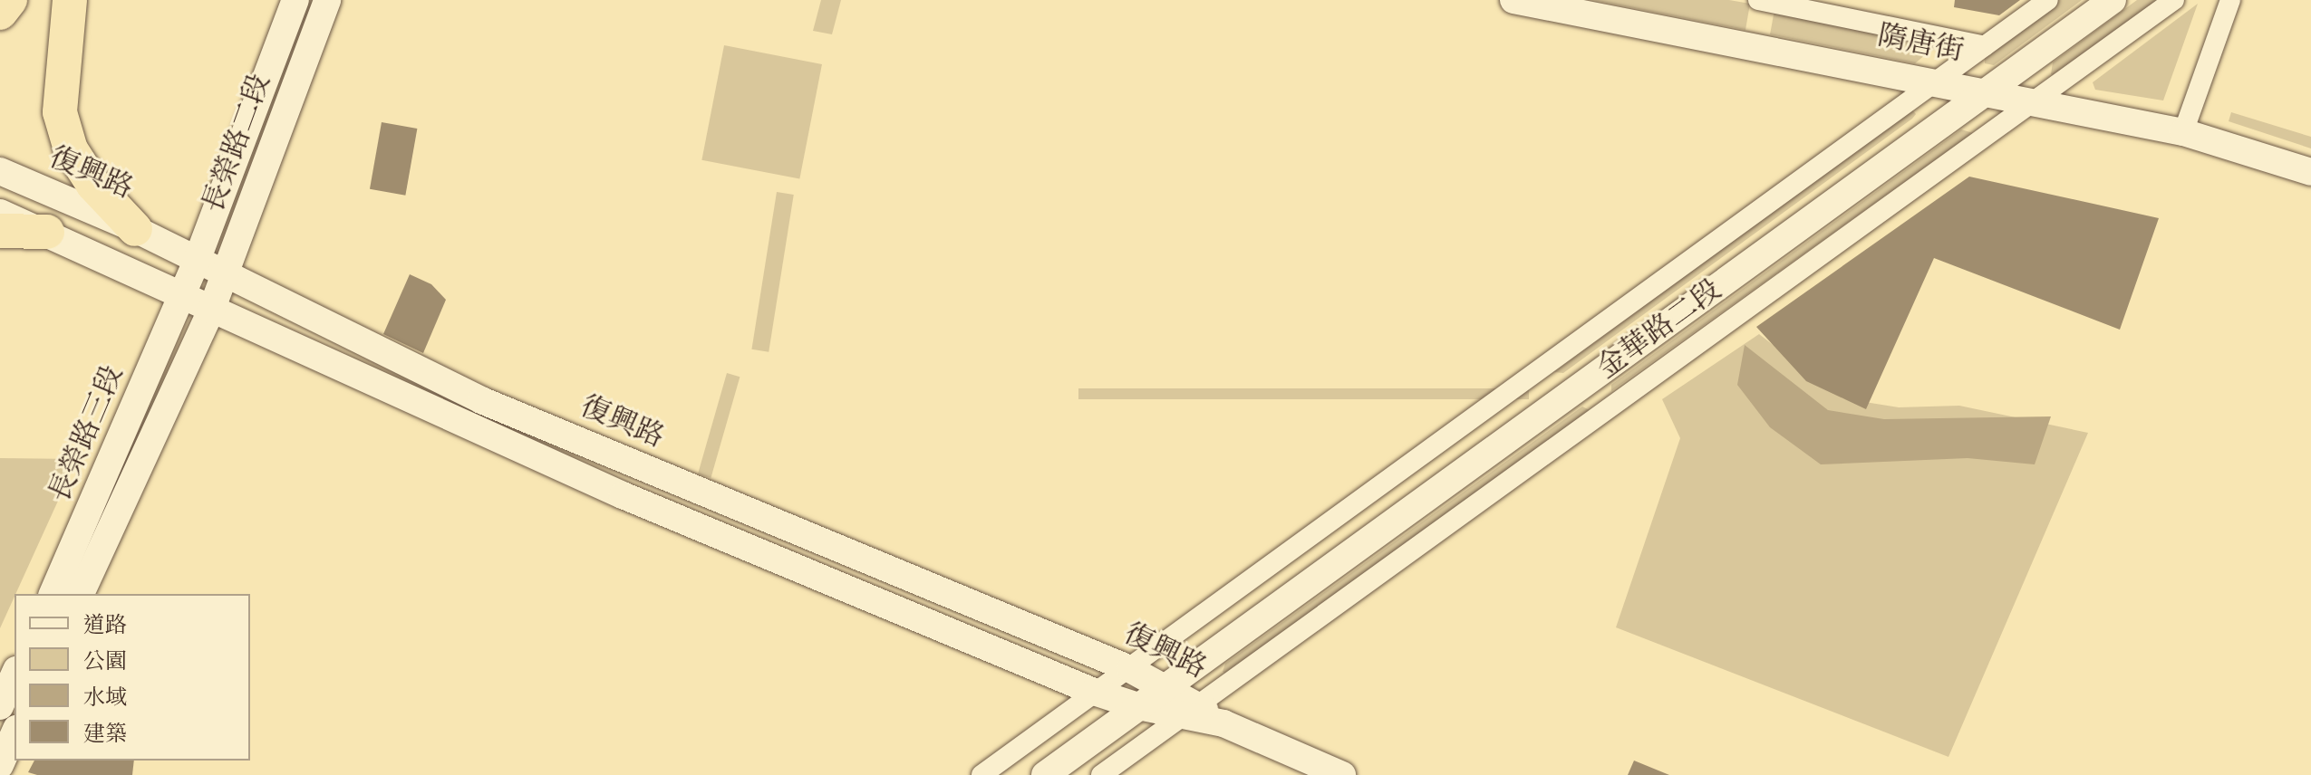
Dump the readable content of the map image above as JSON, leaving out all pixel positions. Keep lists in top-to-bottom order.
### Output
{
  "streets": {
    "street": [
      "隋唐街",
      "長榮路二段",
      "復興路",
      "金華路二段",
      "長榮路三段"
    ]
  },
  "crossings": [
    ["隋唐街", "金華路二段"],
    ["長榮路二段", "復興路"],
    ["長榮路二段", "長榮路三段"],
    ["復興路", "金華路二段"],
    ["復興路", "長榮路三段"]
  ],
  "legend": [
    "道路",
    "公園",
    "水域",
    "建築"
  ]
}
